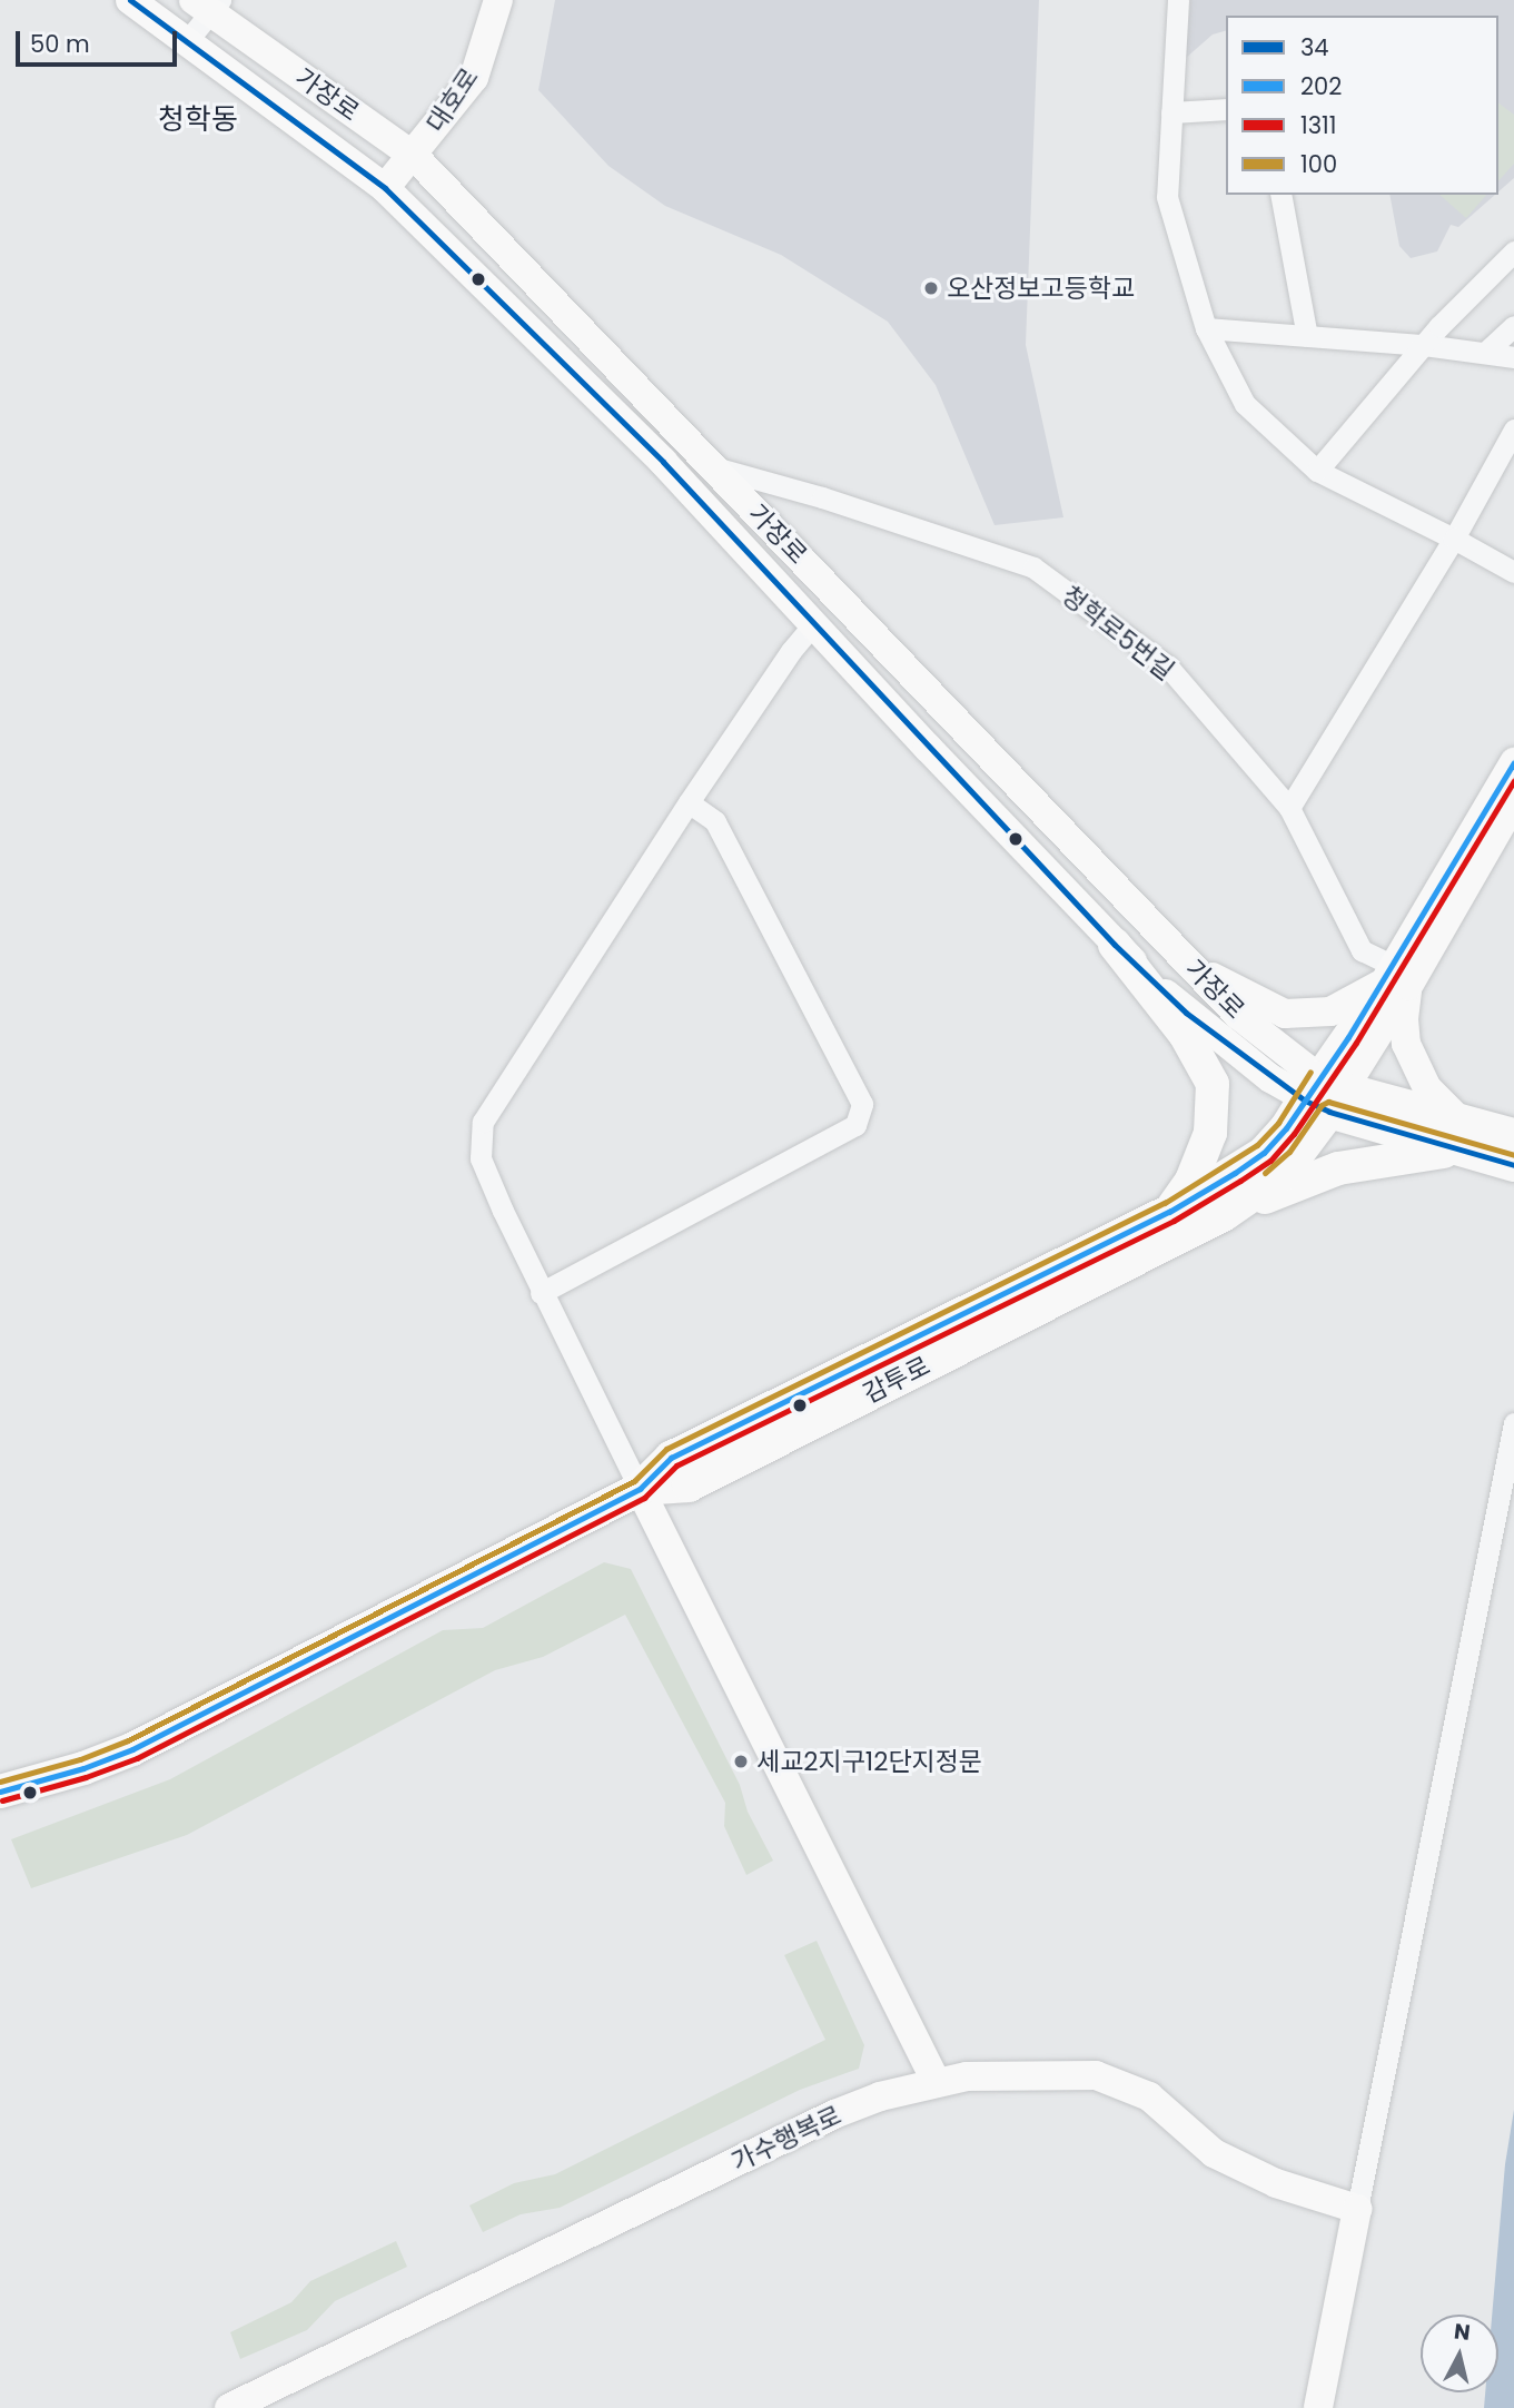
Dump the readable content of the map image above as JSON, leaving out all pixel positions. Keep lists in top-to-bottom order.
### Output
{
  "streets": {
    "main road": [
      "가장로",
      "대호로",
      "감투로",
      "가수행복로"
    ],
    "street": ["청학로5번길"]
  },
  "crossings": [
    ["가장로", "대호로"],
    ["가장로", "청학로5번길"],
    ["가장로", "감투로"]
  ],
  "districts": ["청학동"],
  "places": ["오산정보고등학교", "세교2지구12단지정문"],
  "lines": [
    "transit line 34",
    "transit line 202",
    "transit line 1311",
    "transit line 100"
  ],
  "legend": [
    "34",
    "202",
    "1311",
    "100"
  ],
  "scale_bar": "50 m",
  "north": "top"
}
